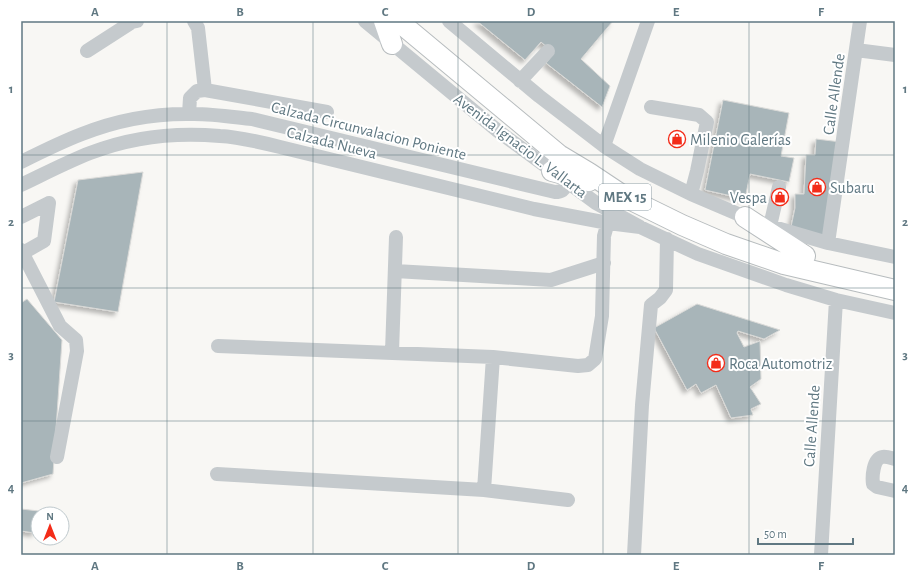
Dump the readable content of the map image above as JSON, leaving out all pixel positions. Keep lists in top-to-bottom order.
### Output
{
  "streets": {
    "highway": ["Avenida Ignacio L. Vallarta", "MEX 15"],
    "street": ["Calle Allende", "Calzada Circunvalacion Poniente", "Calzada Nueva"]
  },
  "crossings": [
    ["Calzada Circunvalacion Poniente", "Avenida Ignacio L. Vallarta"],
    ["Calzada Nueva", "Avenida Ignacio L. Vallarta"]
  ],
  "places": {
    "shop": [
      "Milenio Galerías",
      "Subaru",
      "Vespa",
      "Roca Automotriz"
    ]
  },
  "scale_bar": "50 m",
  "north": "top",
  "grid": {
    "columns": [
      "A",
      "B",
      "C",
      "D",
      "E",
      "F"
    ],
    "rows": [
      "1",
      "2",
      "3",
      "4"
    ]
  }
}
